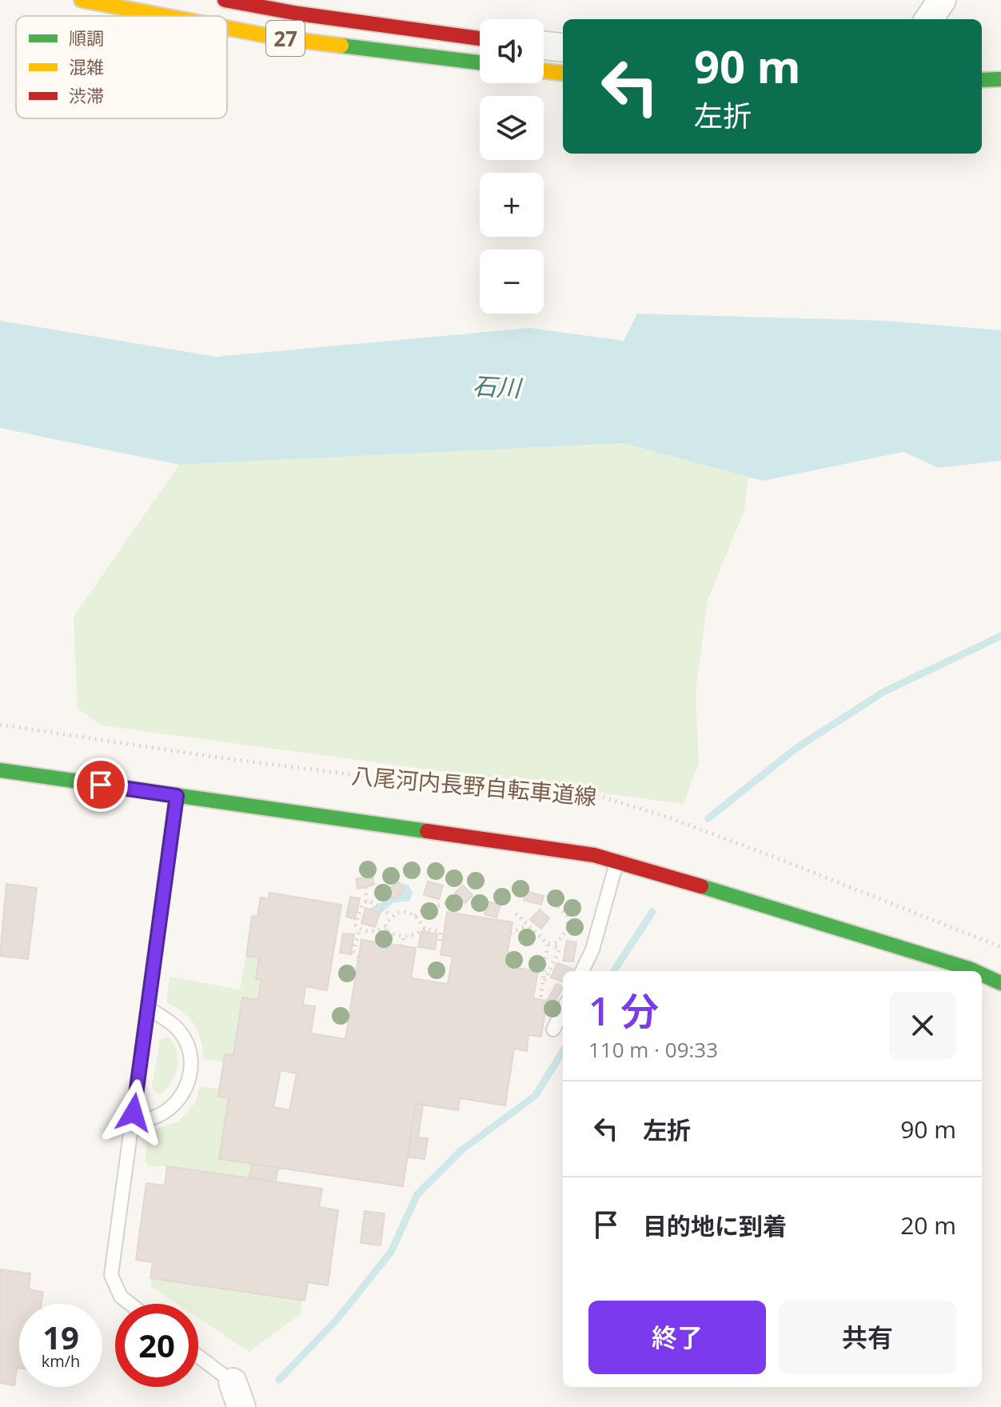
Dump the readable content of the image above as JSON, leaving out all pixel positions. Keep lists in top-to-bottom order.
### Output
{
  "streets": {
    "street": ["27"],
    "path": ["八尾河内長野自転車道線"]
  },
  "water": ["石川"],
  "legend": ["順調", "混雑", "渋滞"],
  "page": {
    "map_buttons": ["+", "−"],
    "turn": ["90 m", "左折"],
    "heading": ["1 分", "110 m · 09:33"],
    "list": [
      {
        "name": "左折",
        "value": "90 m"
      },
      {
        "name": "目的地に到着",
        "value": "20 m"
      }
    ],
    "buttons": ["終了", "共有"],
    "speed": "19 km/h",
    "limit": "20"
  }
}
